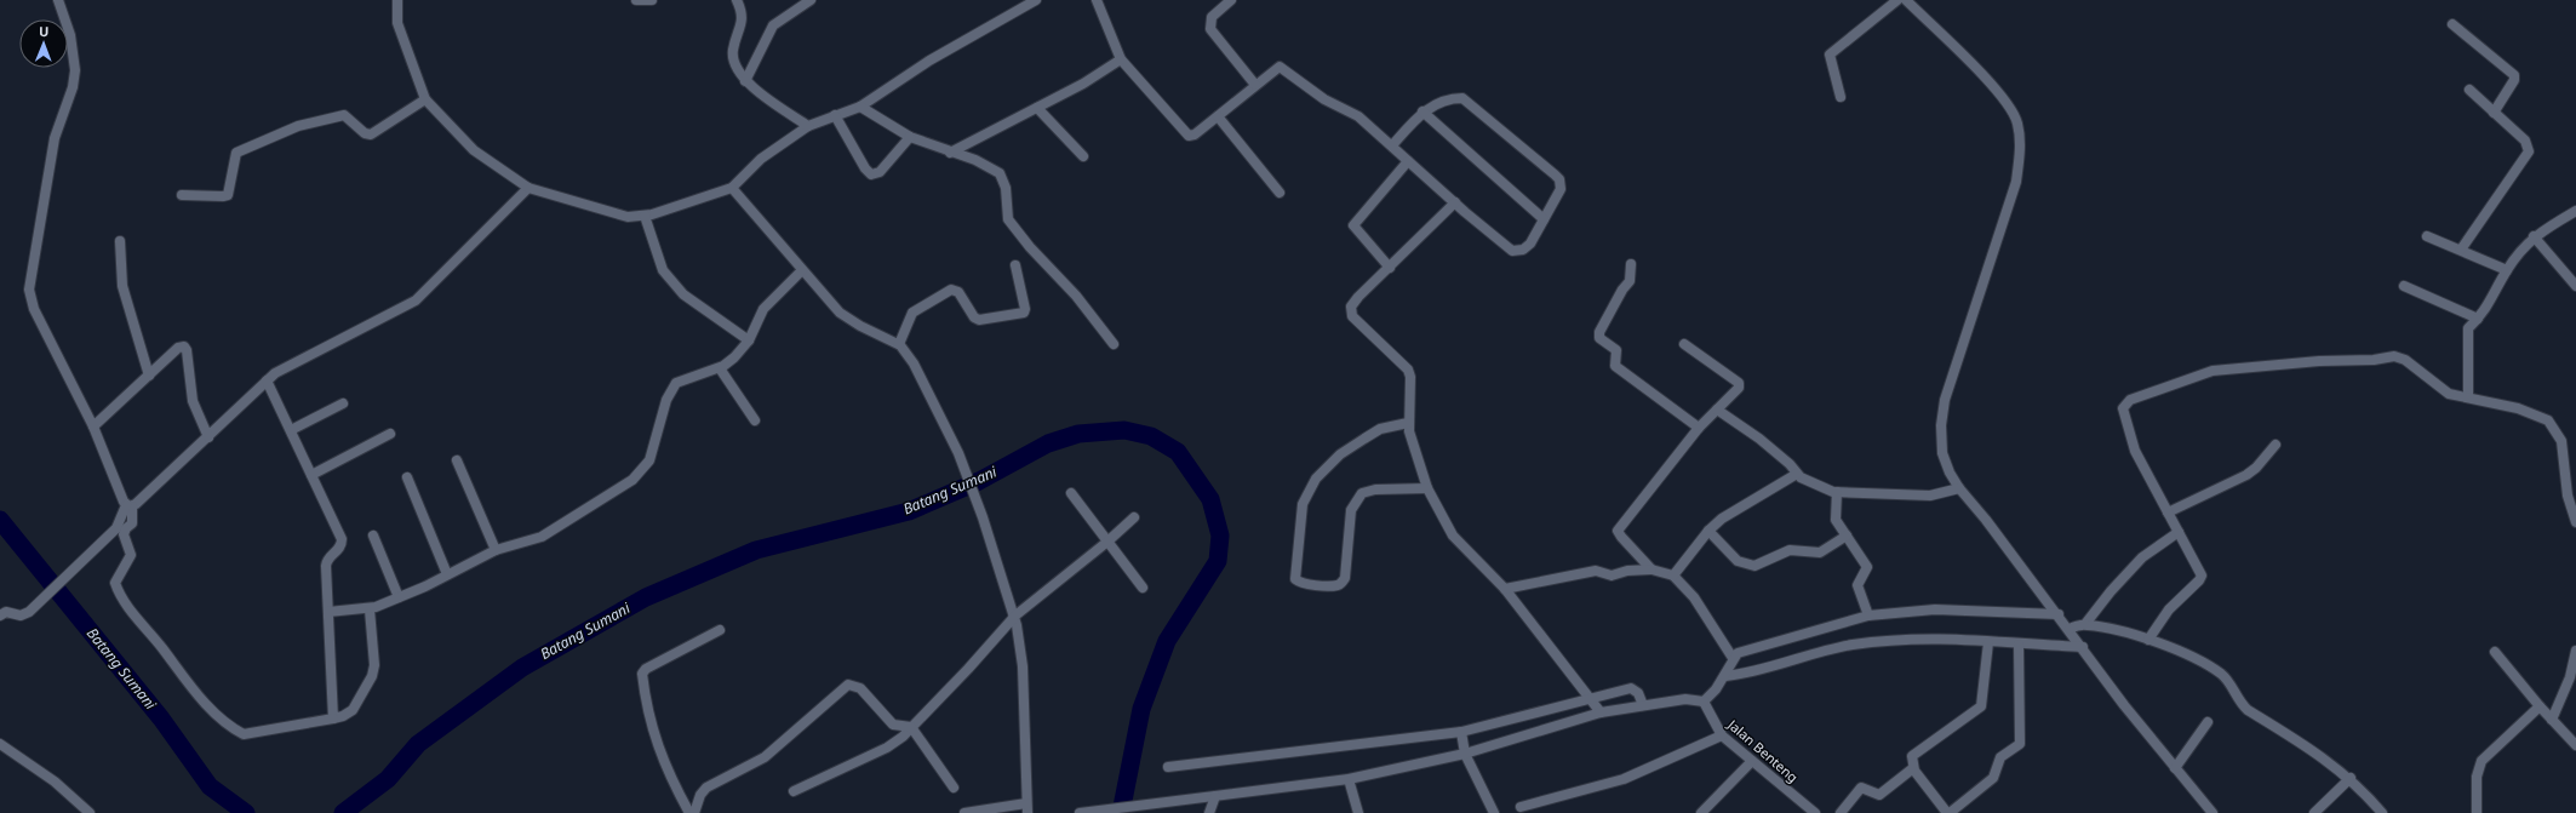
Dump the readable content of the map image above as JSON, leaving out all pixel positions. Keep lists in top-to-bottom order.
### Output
{
  "streets": {
    "street": ["Jalan Benteng"]
  },
  "water": ["Batang Sumani"],
  "north": "top"
}
